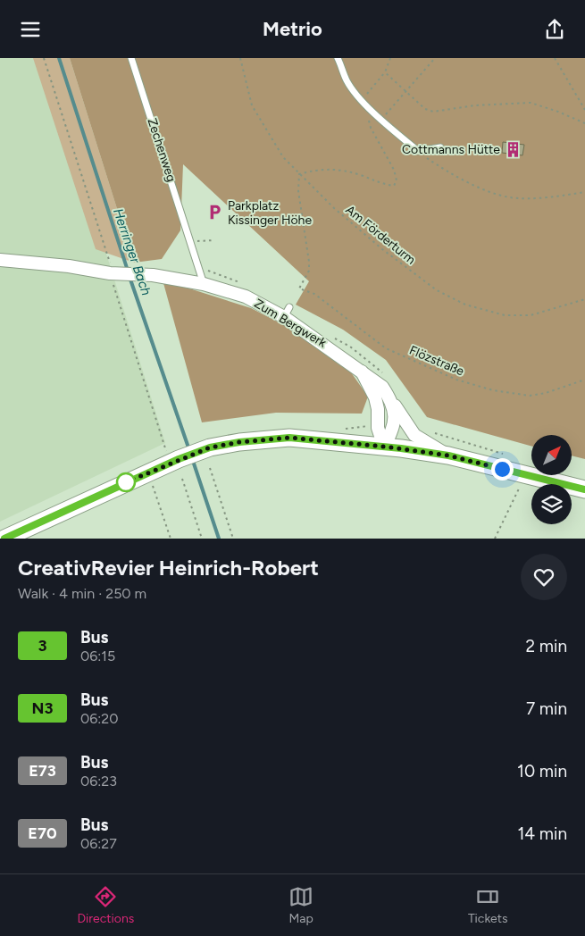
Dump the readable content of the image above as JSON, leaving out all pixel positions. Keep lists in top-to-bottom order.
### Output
{
  "streets": {
    "street": ["Zum Bergwerk"],
    "lane": ["Zechenweg"],
    "path": ["Am Förderturm", "Flözstraße"]
  },
  "crossings": [
    ["Zechenweg", "Zum Bergwerk"],
    ["Am Förderturm", "Flözstraße"]
  ],
  "water": ["Herringer Bach"],
  "places": {
    "building": ["Cottmanns Hütte"],
    "parking": ["Parkplatz Kissinger Höhe"]
  },
  "lines": ["bus line 3"],
  "north": "top right",
  "page": {
    "header": "Metrio",
    "heading": ["CreativRevier Heinrich-Robert", "Walk · 4 min · 250 m"],
    "list": [
      {
        "mark": "3",
        "name": "Bus",
        "note": "06:15",
        "value": "2 min"
      },
      {
        "mark": "N3",
        "name": "Bus",
        "note": "06:20",
        "value": "7 min"
      },
      {
        "mark": "E73",
        "name": "Bus",
        "note": "06:23",
        "value": "10 min"
      },
      {
        "mark": "E70",
        "name": "Bus",
        "note": "06:27",
        "value": "14 min"
      }
    ],
    "tabs": ["Directions", "Map", "Tickets"]
  }
}
